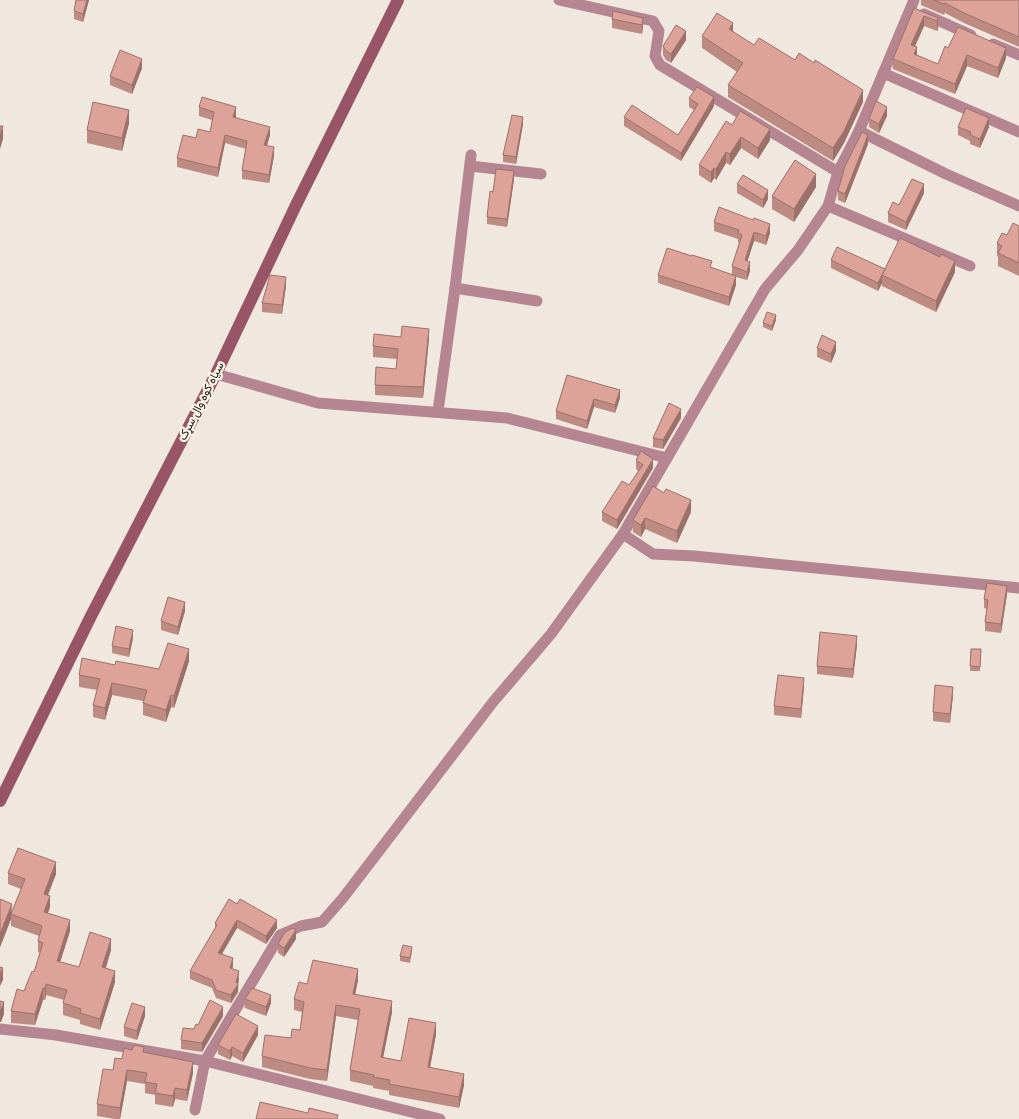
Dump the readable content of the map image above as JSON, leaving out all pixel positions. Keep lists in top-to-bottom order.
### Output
{
  "streets": {
    "street": ["سیاه کوه وال سړک"]
  }
}
